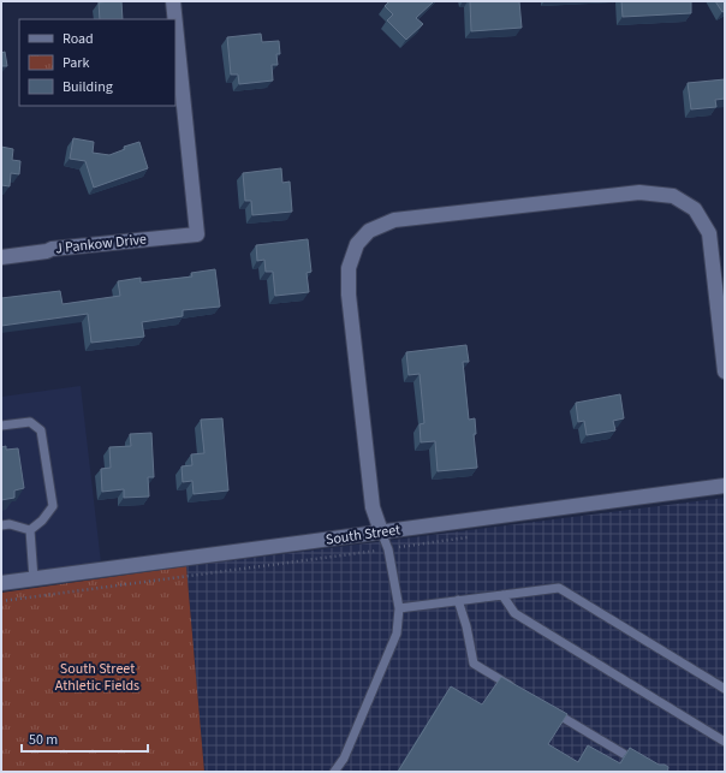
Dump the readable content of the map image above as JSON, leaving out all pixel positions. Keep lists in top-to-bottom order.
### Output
{
  "streets": {
    "street": ["J Pankow Drive", "South Street"]
  },
  "parks": ["South Street Athletic Fields"],
  "legend": ["Road", "Park", "Building"],
  "scale_bar": "50 m"
}
